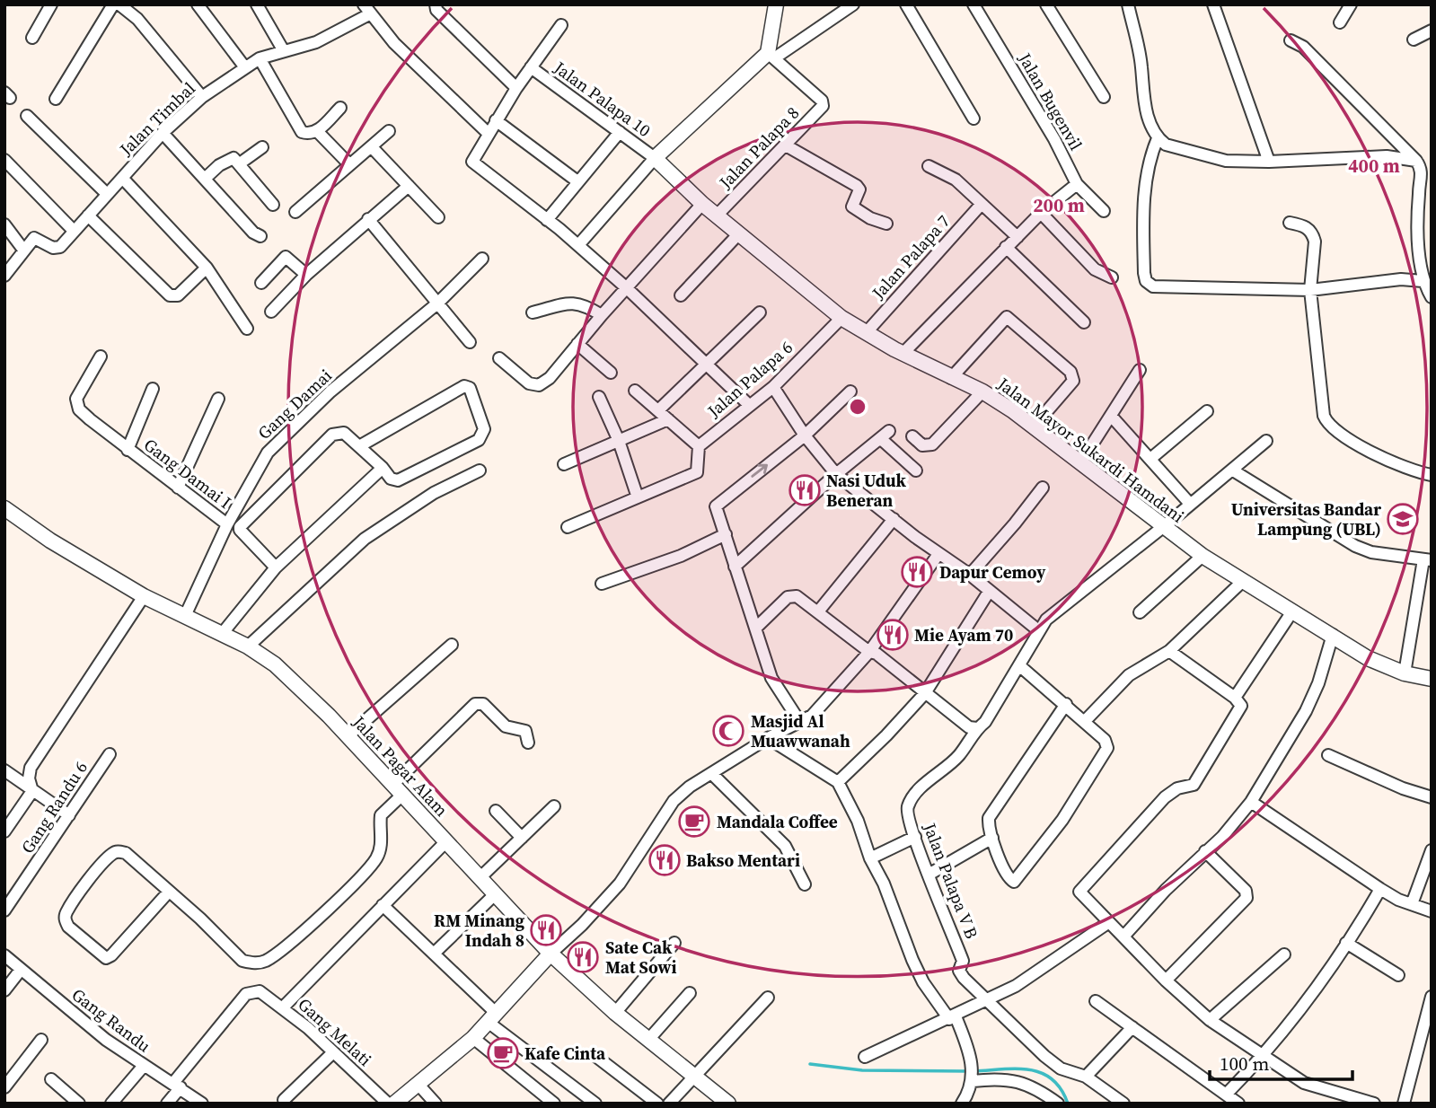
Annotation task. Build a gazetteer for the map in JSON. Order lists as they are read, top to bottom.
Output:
{
  "streets": {
    "street": [
      "Jalan Palapa 10",
      "Jalan Bugenvil",
      "Jalan Timbal",
      "Jalan Palapa 8",
      "Jalan Palapa 7",
      "Jalan Palapa 6",
      "Gang Damai",
      "Jalan Mayor Sukardi Hamdani",
      "Gang Damai I",
      "Jalan Pagar Alam",
      "Gang Randu 6",
      "Jalan Palapa V B",
      "Gang Randu",
      "Gang Melati"
    ]
  },
  "crossings": [
    ["Jalan Palapa 10", "Jalan Mayor Sukardi Hamdani"],
    ["Jalan Palapa 8", "Jalan Mayor Sukardi Hamdani"],
    ["Jalan Palapa 7", "Jalan Mayor Sukardi Hamdani"],
    ["Jalan Palapa 6", "Jalan Mayor Sukardi Hamdani"],
    ["Gang Damai", "Gang Damai I"],
    ["Gang Damai", "Jalan Pagar Alam"],
    ["Gang Randu", "Gang Melati"]
  ],
  "places": {
    "restaurant": [
      "Nasi Uduk Beneran",
      "Dapur Cemoy",
      "Mie Ayam 70",
      "Bakso Mentari",
      "RM Minang Indah 8",
      "Sate Cak Mat Sowi"
    ],
    "school or university": ["Universitas Bandar Lampung (UBL)"],
    "mosque": ["Masjid Al Muawwanah"],
    "cafe": ["Mandala Coffee", "Kafe Cinta"]
  },
  "scale_bar": "100 m",
  "rings": ["400 m", "200 m"]
}
